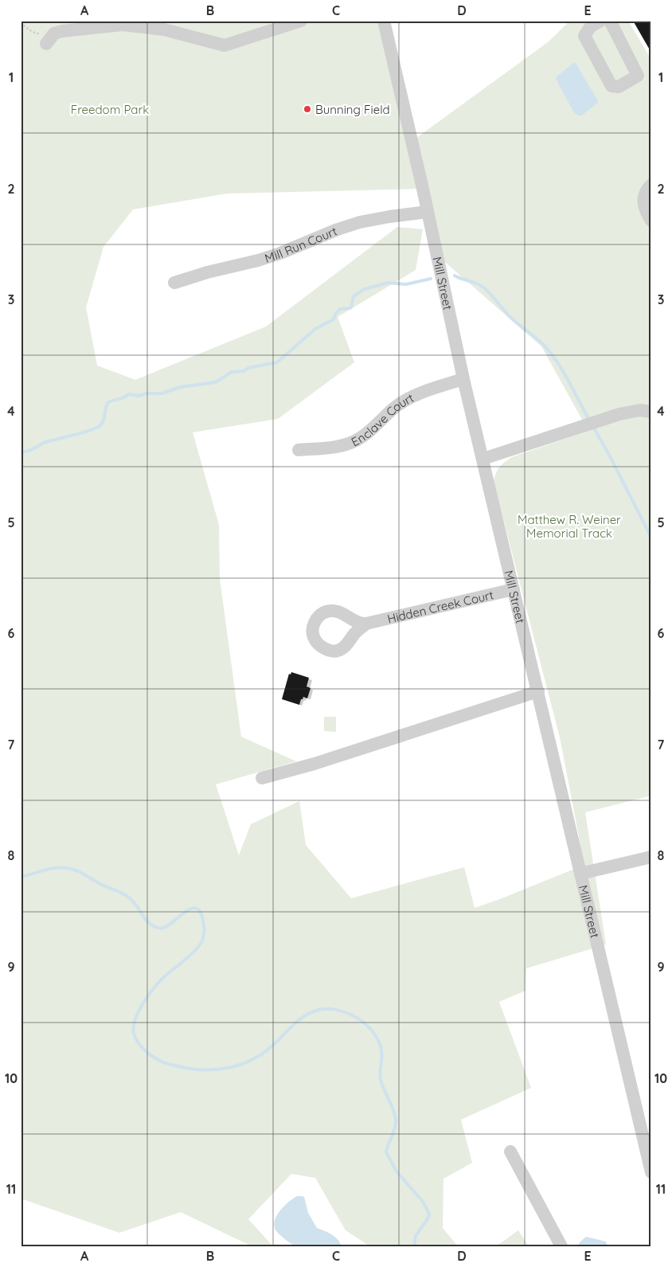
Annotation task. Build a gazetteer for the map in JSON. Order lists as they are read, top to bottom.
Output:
{
  "streets": {
    "street": [
      "Mill Run Court",
      "Mill Street",
      "Enclave Court",
      "Hidden Creek Court"
    ]
  },
  "crossings": [
    ["Mill Run Court", "Mill Street"],
    ["Mill Street", "Enclave Court"],
    ["Mill Street", "Hidden Creek Court"]
  ],
  "parks": ["Freedom Park", "Matthew R. Weiner Memorial Track"],
  "places": ["Bunning Field"],
  "grid": {
    "columns": [
      "A",
      "B",
      "C",
      "D",
      "E"
    ],
    "rows": [
      "1",
      "2",
      "3",
      "4",
      "5",
      "6",
      "7",
      "8",
      "9",
      "10",
      "11"
    ]
  }
}
